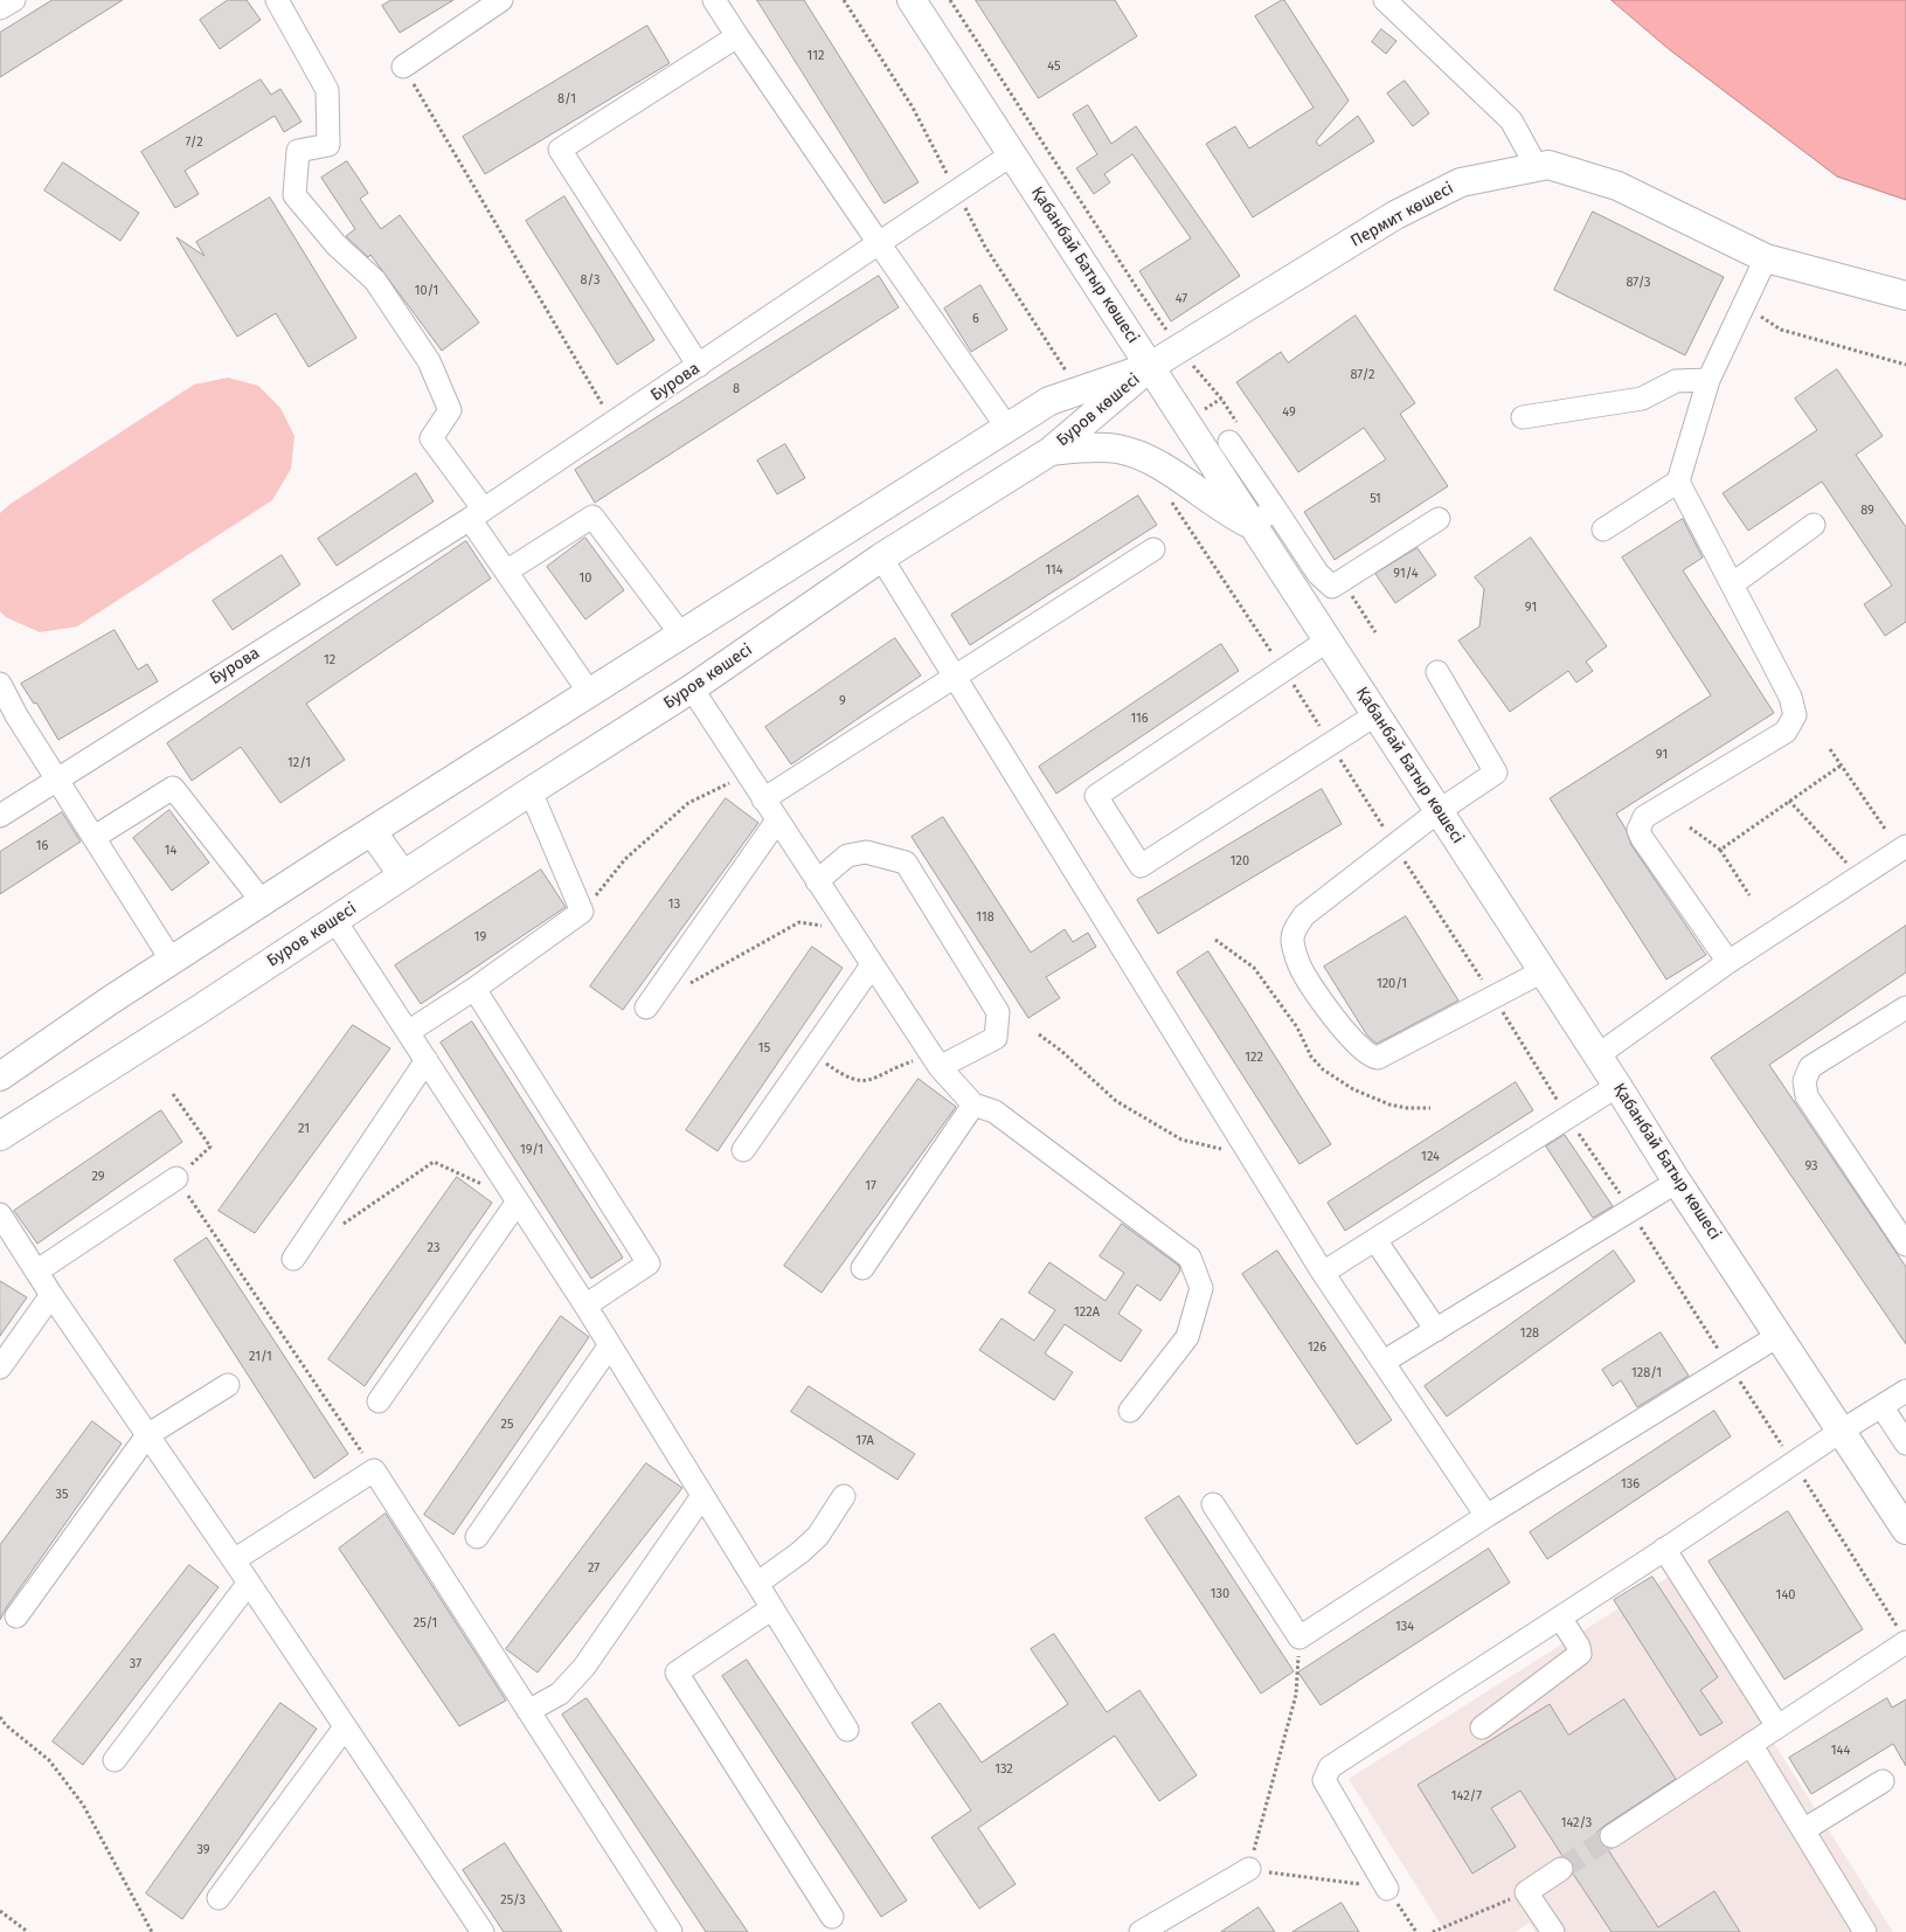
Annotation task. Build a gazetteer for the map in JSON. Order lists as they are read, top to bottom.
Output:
{
  "streets": {
    "main road": ["Пермит көшесі", "Қабанбай Батыр көшесі", "Буров көшесі"],
    "street": ["Бурова"]
  },
  "crossings": [
    ["Пермит көшесі", "Қабанбай Батыр көшесі"],
    ["Пермит көшесі", "Буров көшесі"],
    ["Қабанбай Батыр көшесі", "Бурова"],
    ["Қабанбай Батыр көшесі", "Буров көшесі"]
  ],
  "house_numbers": [
    "112",
    "45",
    "8/1",
    "7/2",
    "8/3",
    "87/3",
    "10/1",
    "47",
    "6",
    "87/2",
    "8",
    "49",
    "51",
    "89",
    "114",
    "91/4",
    "10",
    "91",
    "12",
    "9",
    "116",
    "91",
    "12/1",
    "16",
    "14",
    "120",
    "13",
    "118",
    "19",
    "120/1",
    "15",
    "122",
    "21",
    "19/1",
    "124",
    "93",
    "29",
    "17",
    "23",
    "122А",
    "128",
    "126",
    "21/1",
    "128/1",
    "25",
    "17А",
    "136",
    "35",
    "27",
    "130",
    "140",
    "25/1",
    "134",
    "37",
    "144",
    "132",
    "142/7",
    "142/3",
    "39",
    "25/3"
  ]
}
